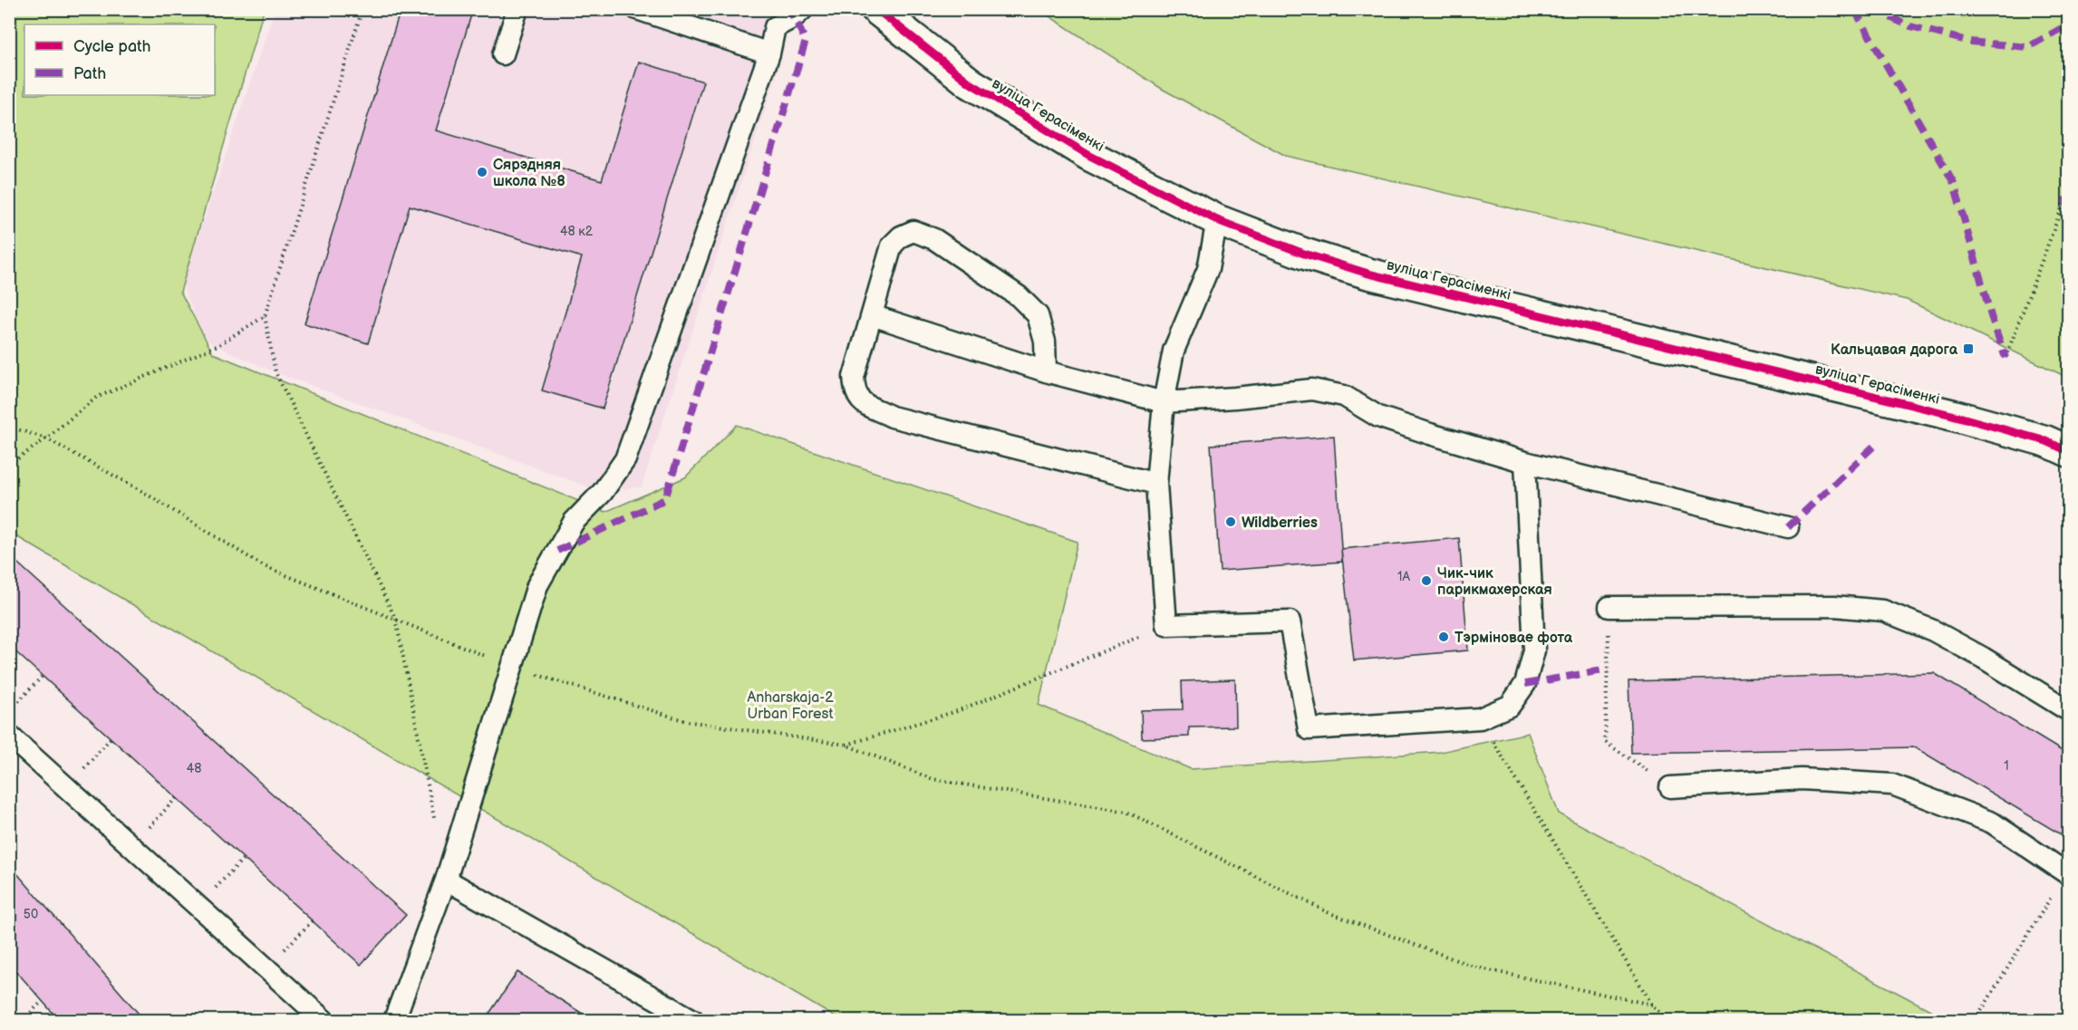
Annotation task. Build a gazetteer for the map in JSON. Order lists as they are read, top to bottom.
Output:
{
  "streets": {
    "street": ["вуліца Герасіменкі"]
  },
  "parks": ["Anharskaja-2 Urban Forest"],
  "places": {
    "other": [
      "Сярэдняя школа №8",
      "Wildberries",
      "Чик-чик парикмахерская",
      "Тэрміновае фота"
    ],
    "transit": ["Кальцавая дарога"]
  },
  "house_numbers": [
    "48 к2",
    "1А",
    "1",
    "48",
    "50"
  ],
  "legend": ["Cycle path", "Path"]
}
